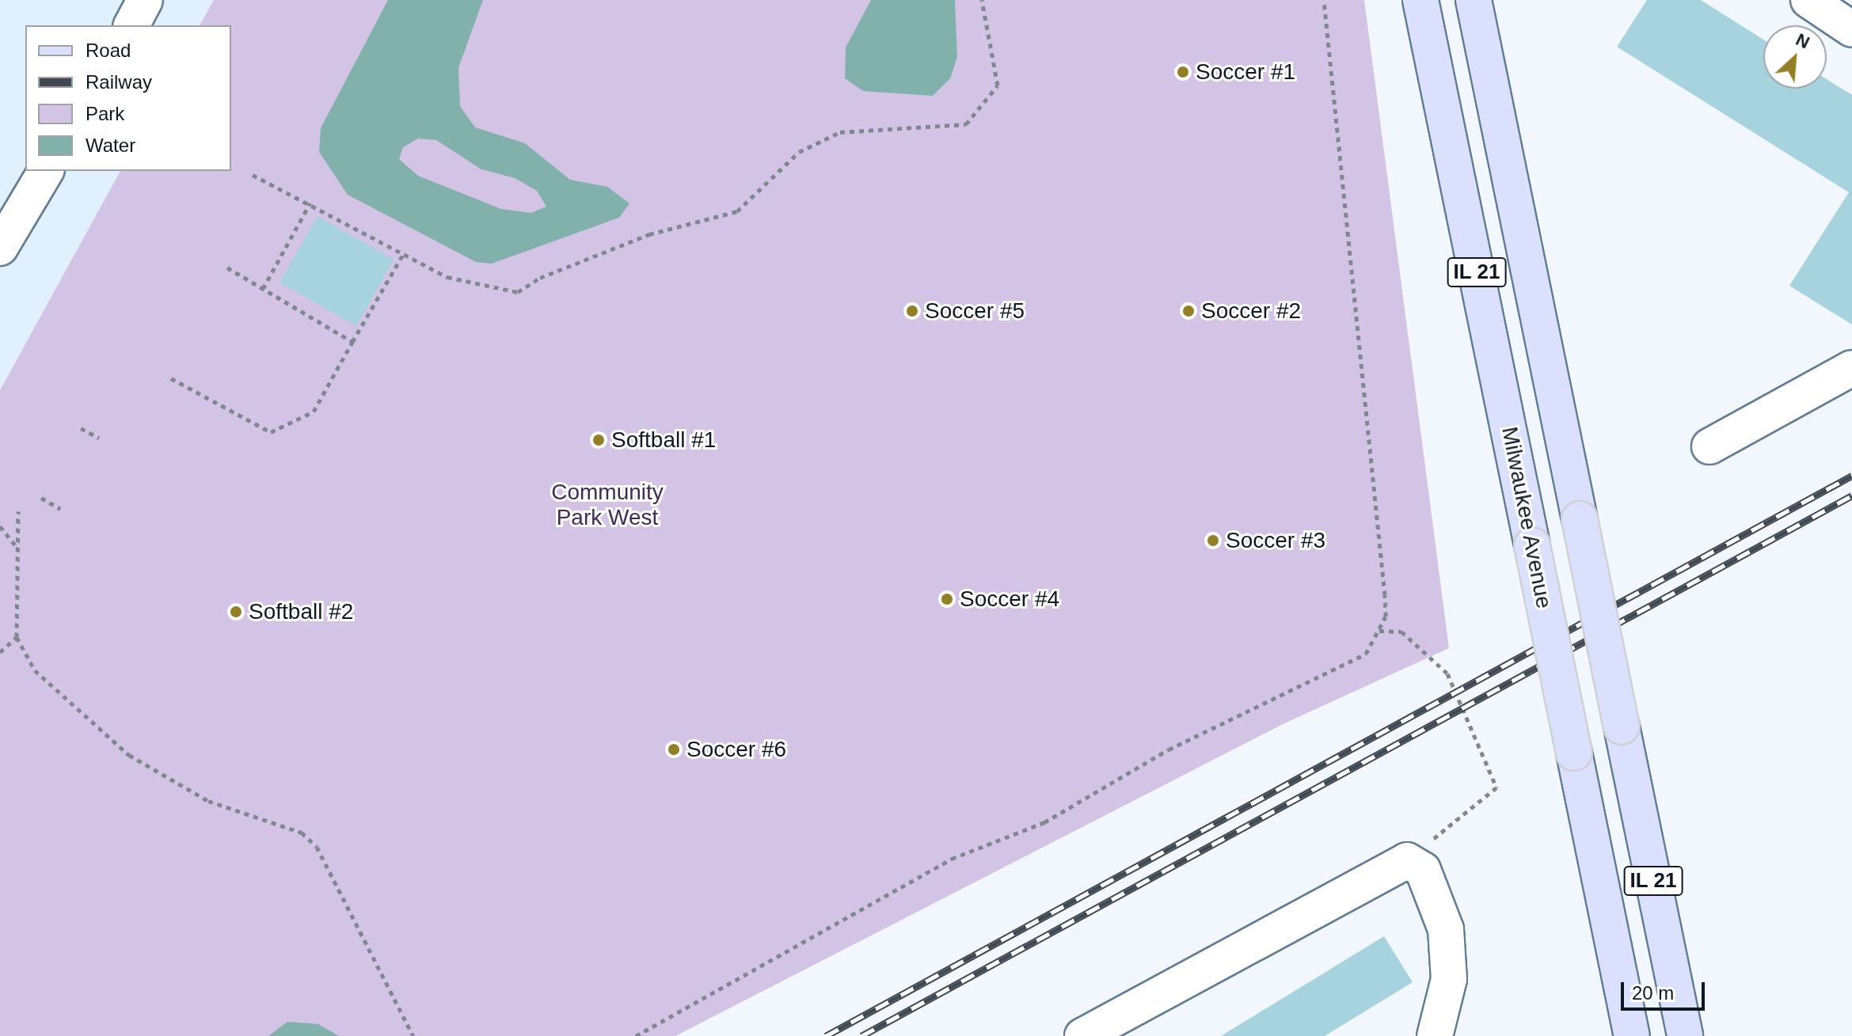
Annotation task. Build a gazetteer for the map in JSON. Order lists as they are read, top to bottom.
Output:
{
  "streets": {
    "main road": ["IL 21", "Milwaukee Avenue"]
  },
  "parks": ["Community Park West"],
  "places": [
    "Soccer #1",
    "Soccer #5",
    "Soccer #2",
    "Softball #1",
    "Soccer #3",
    "Soccer #4",
    "Softball #2",
    "Soccer #6"
  ],
  "legend": [
    "Road",
    "Railway",
    "Park",
    "Water"
  ],
  "scale_bar": "20 m",
  "north": "top right"
}
